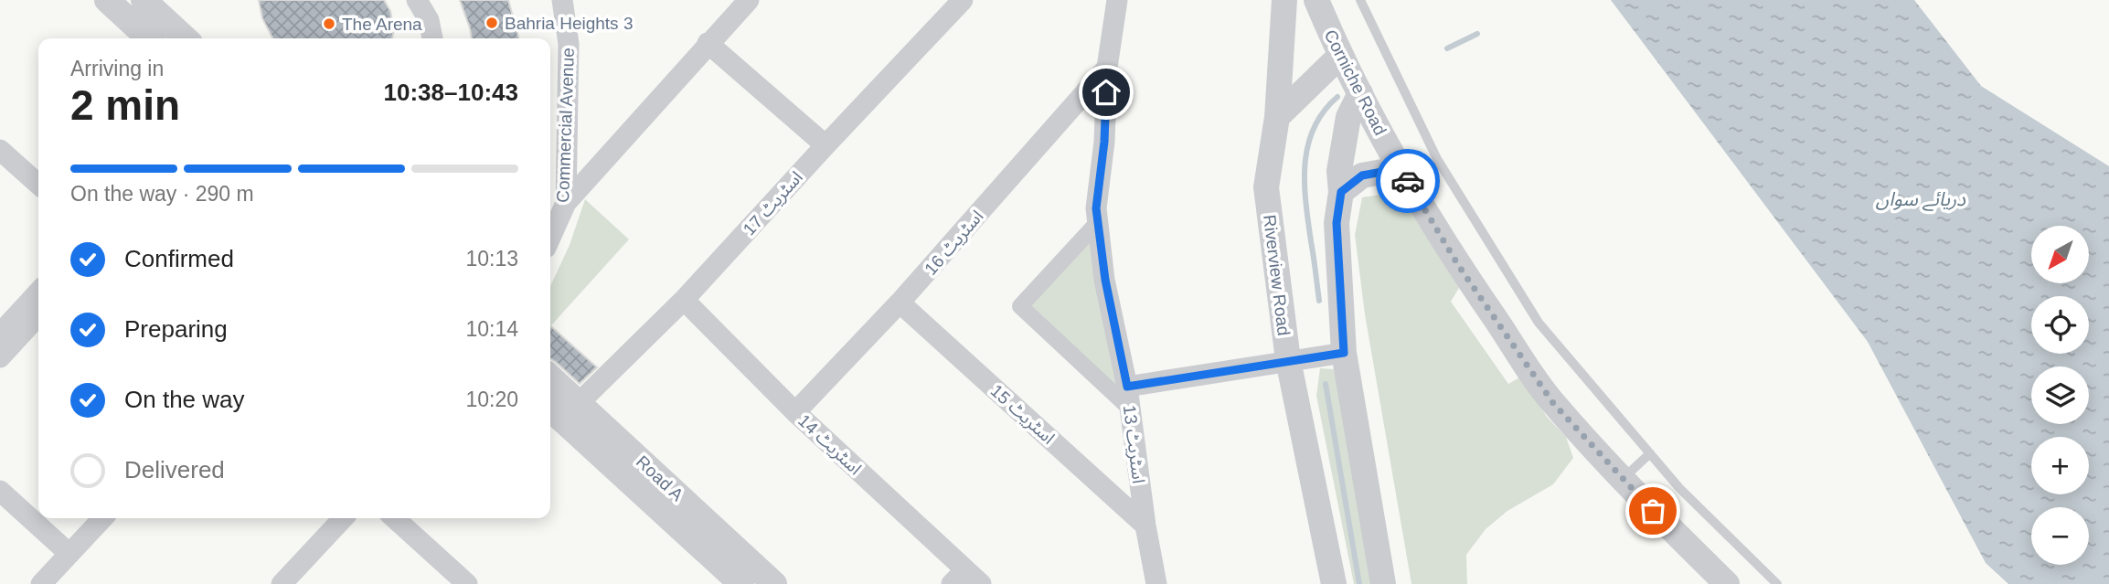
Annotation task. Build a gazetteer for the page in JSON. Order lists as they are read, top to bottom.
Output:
{
  "streets": {
    "street": [
      "Corniche Road",
      "Commercial Avenue",
      "اسٹریٹ 17",
      "اسٹریٹ 16",
      "Riverview Road",
      "اسٹریٹ 15",
      "اسٹریٹ 14",
      "اسٹریٹ 13",
      "Road A"
    ]
  },
  "crossings": [
    ["اسٹریٹ 17", "اسٹریٹ 14"],
    ["اسٹریٹ 17", "Road A"],
    ["اسٹریٹ 16", "اسٹریٹ 15"],
    ["اسٹریٹ 16", "اسٹریٹ 14"],
    ["اسٹریٹ 16", "اسٹریٹ 13"],
    ["اسٹریٹ 15", "اسٹریٹ 13"]
  ],
  "water": ["دریائے سواں"],
  "places": ["Bahria Heights 3", "The Arena"],
  "north": "bottom left",
  "page": {
    "heading": ["2 min", "Arriving in", "10:38–10:43"],
    "bar": "On the way · 290 m",
    "list": [
      ["Confirmed", "10:13"],
      ["Preparing", "10:14"],
      ["On the way", "10:20"],
      "Delivered"
    ],
    "map_buttons": ["+", "−"]
  }
}
